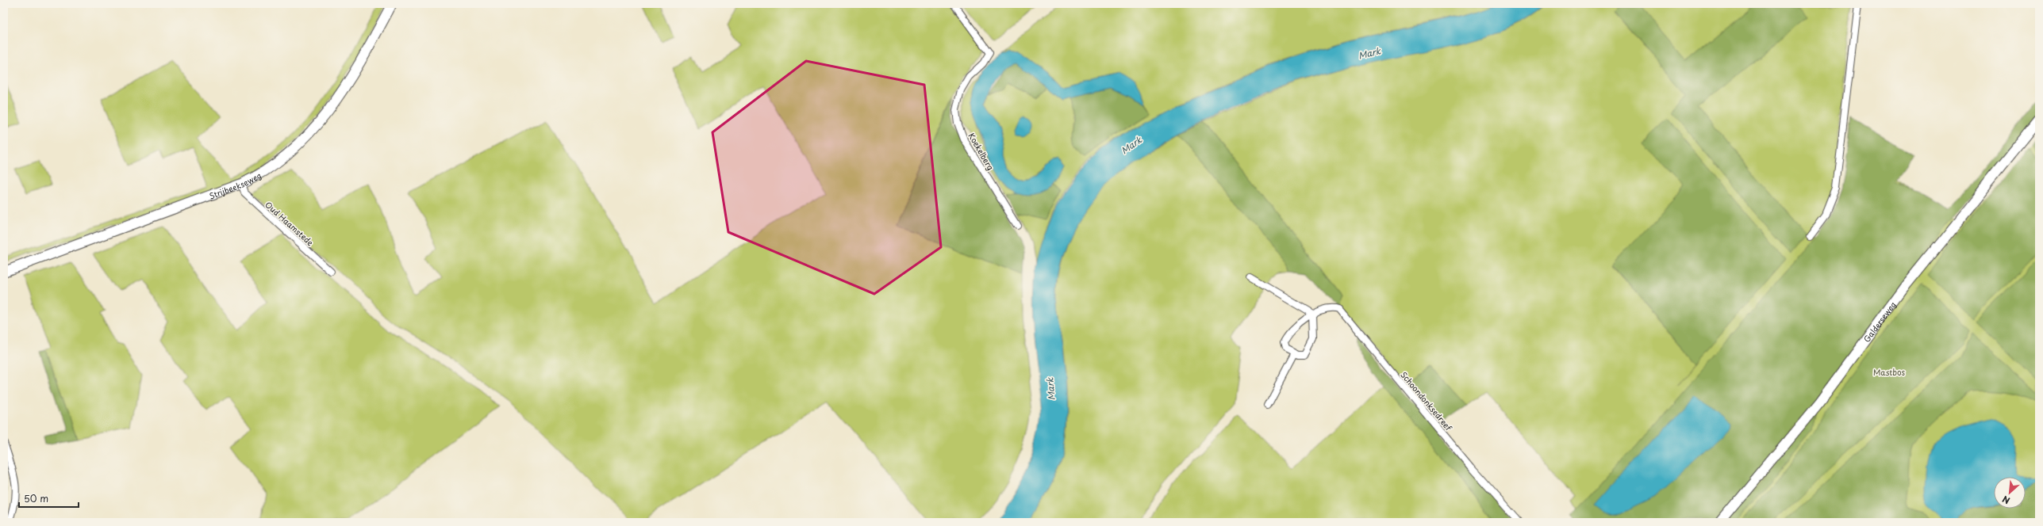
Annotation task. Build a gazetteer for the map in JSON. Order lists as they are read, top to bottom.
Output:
{
  "streets": {
    "street": [
      "Koekelberg",
      "Strijbeekseweg",
      "Oud Haamstede",
      "Galderseweg",
      "Schoondonksedreef"
    ]
  },
  "crossings": [
    ["Strijbeekseweg", "Oud Haamstede"]
  ],
  "water": ["Mark"],
  "parks": ["Mastbos"],
  "scale_bar": "50 m",
  "north": "bottom left"
}
